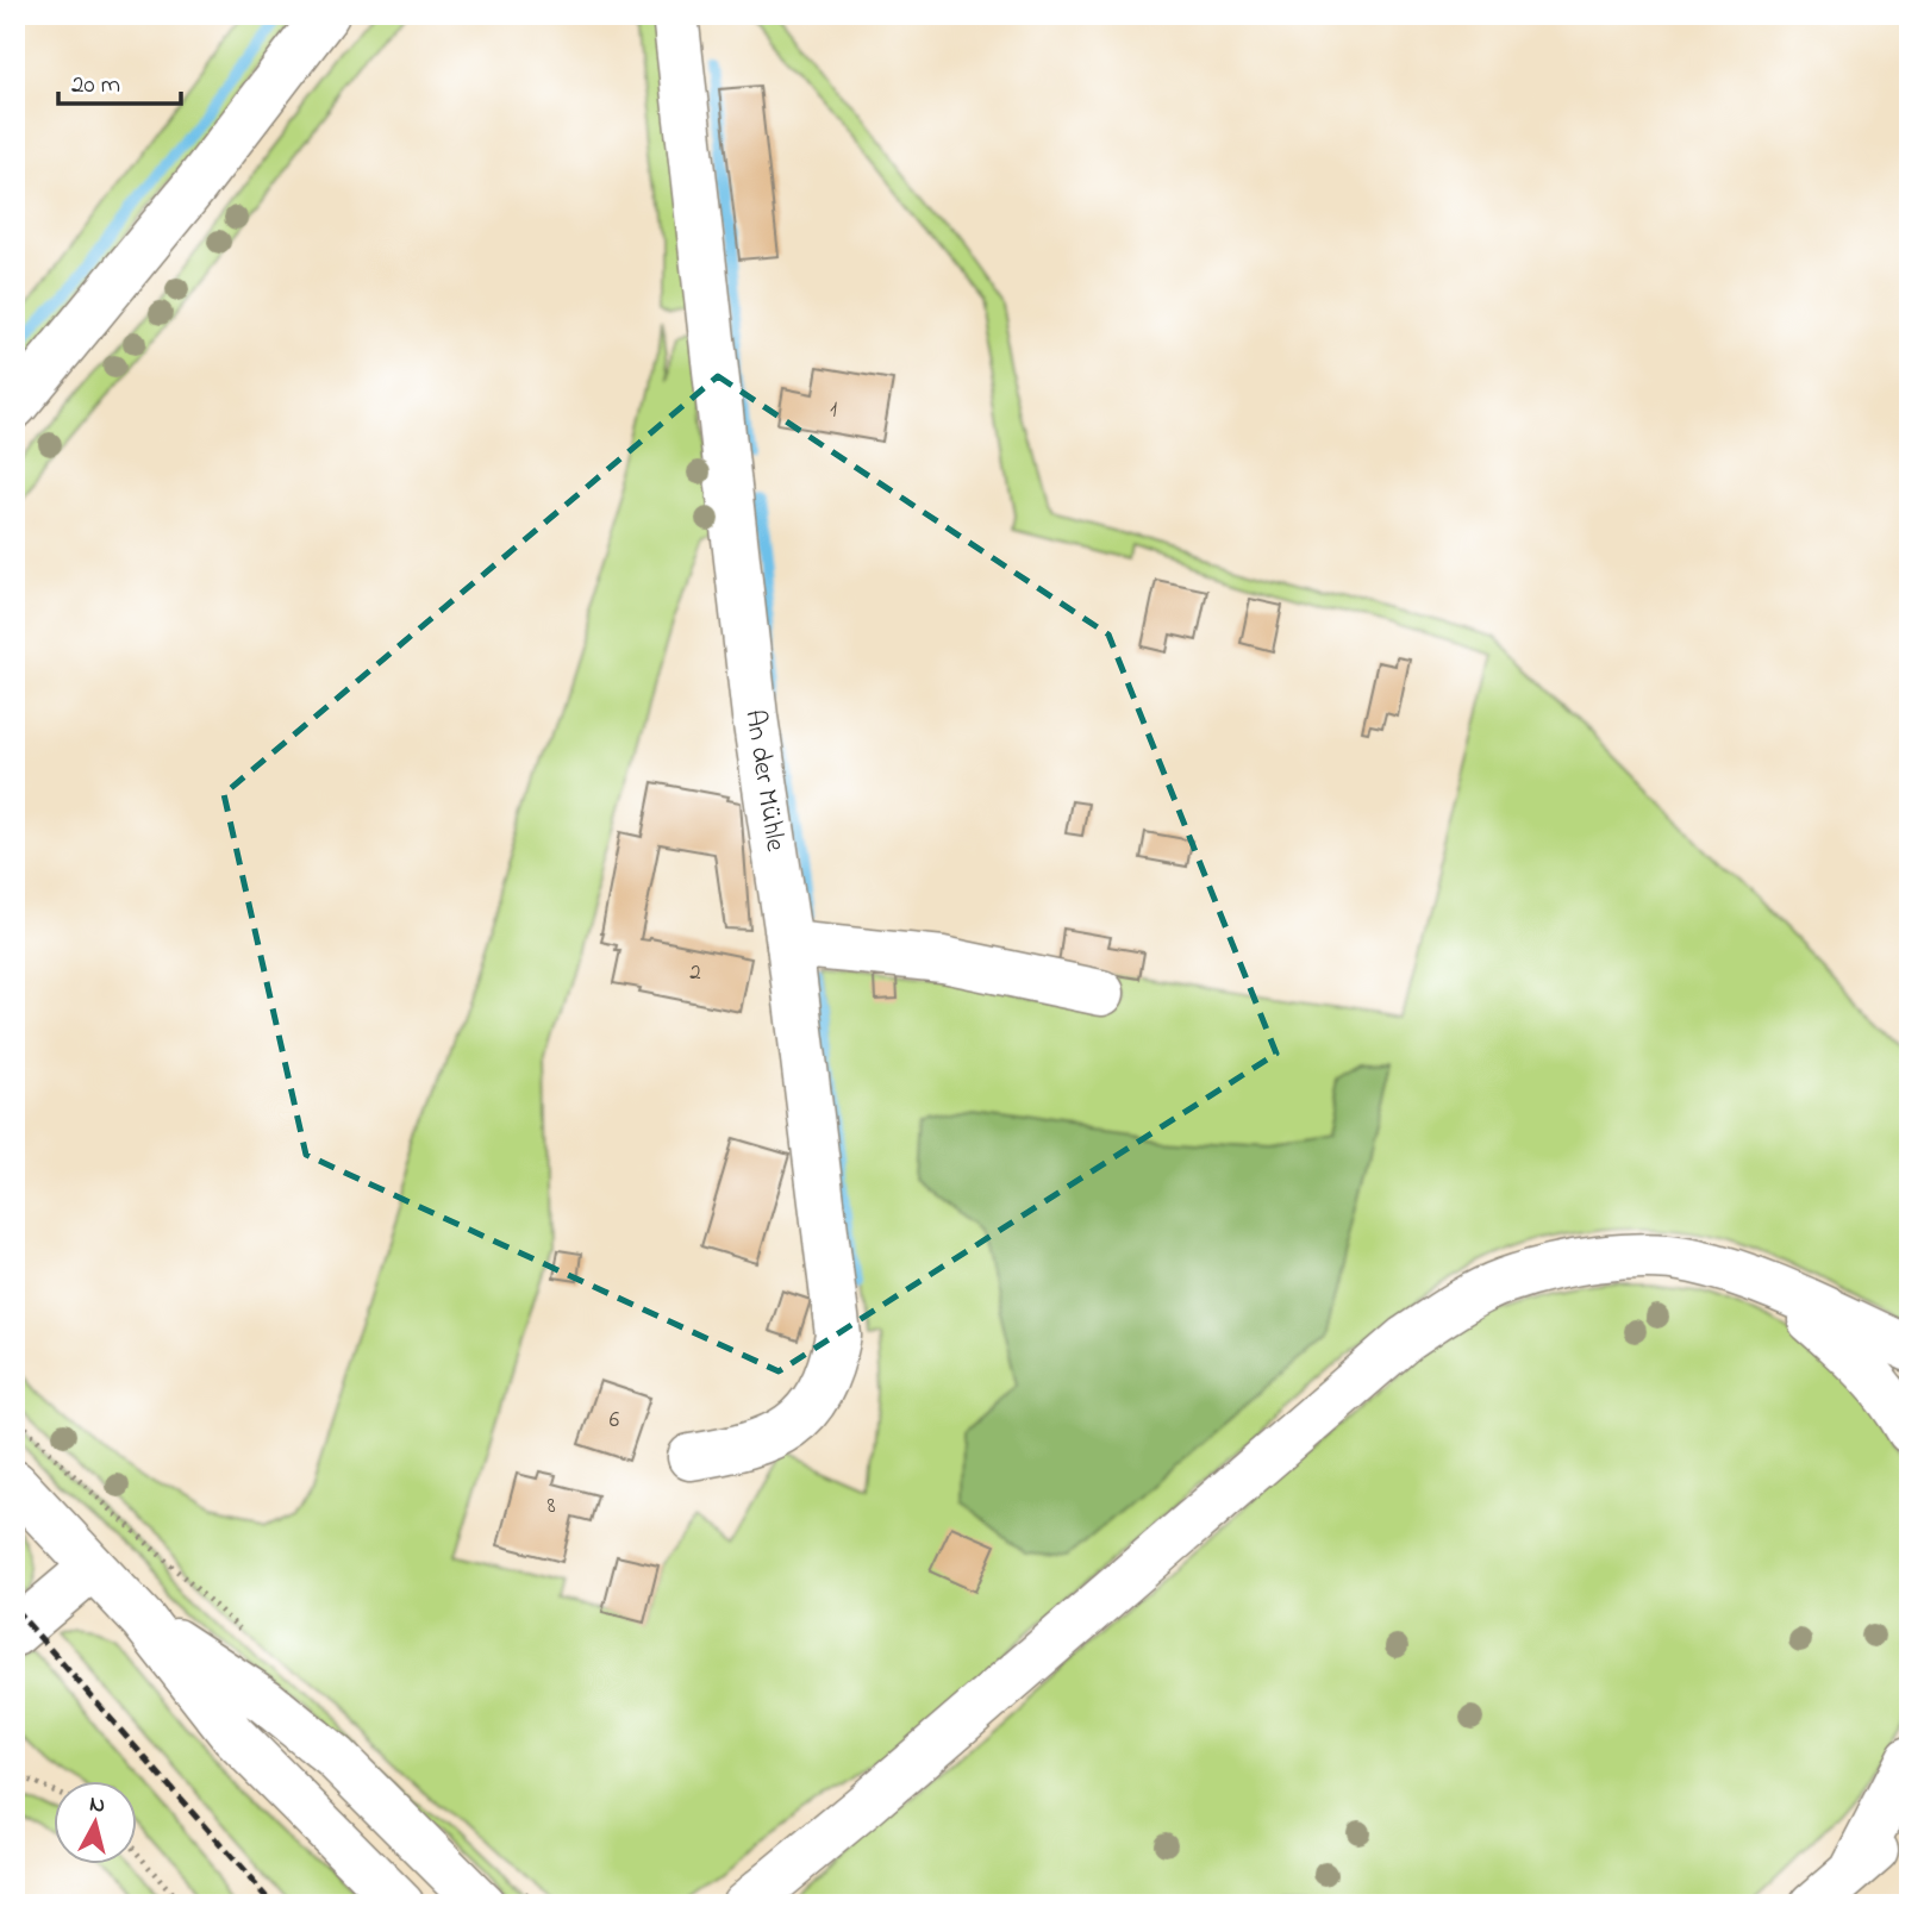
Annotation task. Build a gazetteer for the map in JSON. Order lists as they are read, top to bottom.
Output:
{
  "streets": {
    "main road": ["An der Mühle"]
  },
  "house_numbers": [
    "1",
    "2",
    "6",
    "8"
  ],
  "scale_bar": "20 m",
  "north": "top"
}
